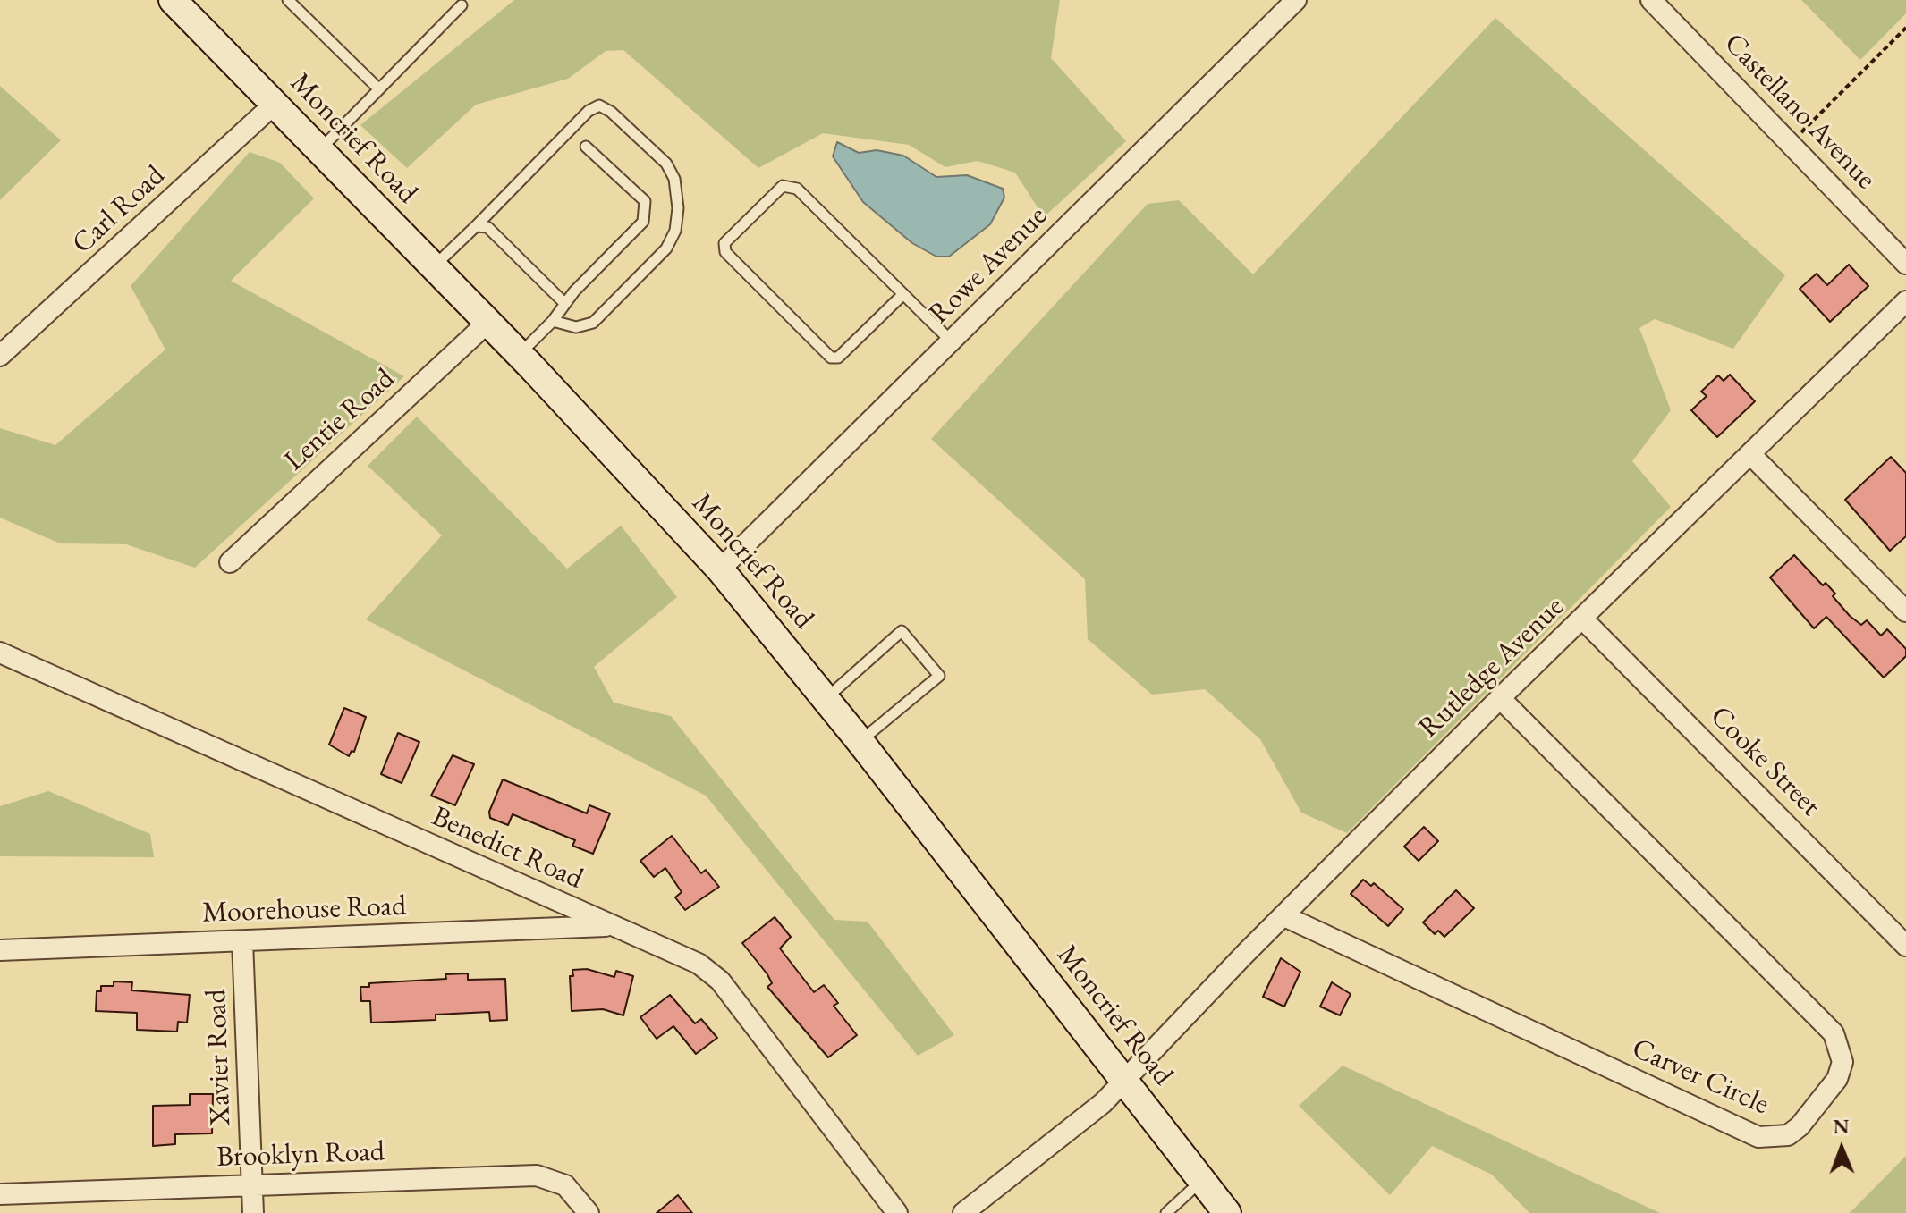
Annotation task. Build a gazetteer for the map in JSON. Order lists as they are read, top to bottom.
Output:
{
  "streets": {
    "main road": ["Moncrief Road"],
    "street": [
      "Castellano Avenue",
      "Carl Road",
      "Rowe Avenue",
      "Lentie Road",
      "Rutledge Avenue",
      "Cooke Street",
      "Benedict Road",
      "Moorehouse Road",
      "Xavier Road",
      "Carver Circle",
      "Brooklyn Road"
    ]
  },
  "crossings": [
    ["Moncrief Road", "Carl Road"],
    ["Moncrief Road", "Rowe Avenue"],
    ["Moncrief Road", "Lentie Road"],
    ["Moncrief Road", "Rutledge Avenue"],
    ["Rutledge Avenue", "Cooke Street"],
    ["Rutledge Avenue", "Carver Circle"],
    ["Benedict Road", "Moorehouse Road"],
    ["Moorehouse Road", "Xavier Road"],
    ["Xavier Road", "Brooklyn Road"]
  ],
  "north": "top"
}
